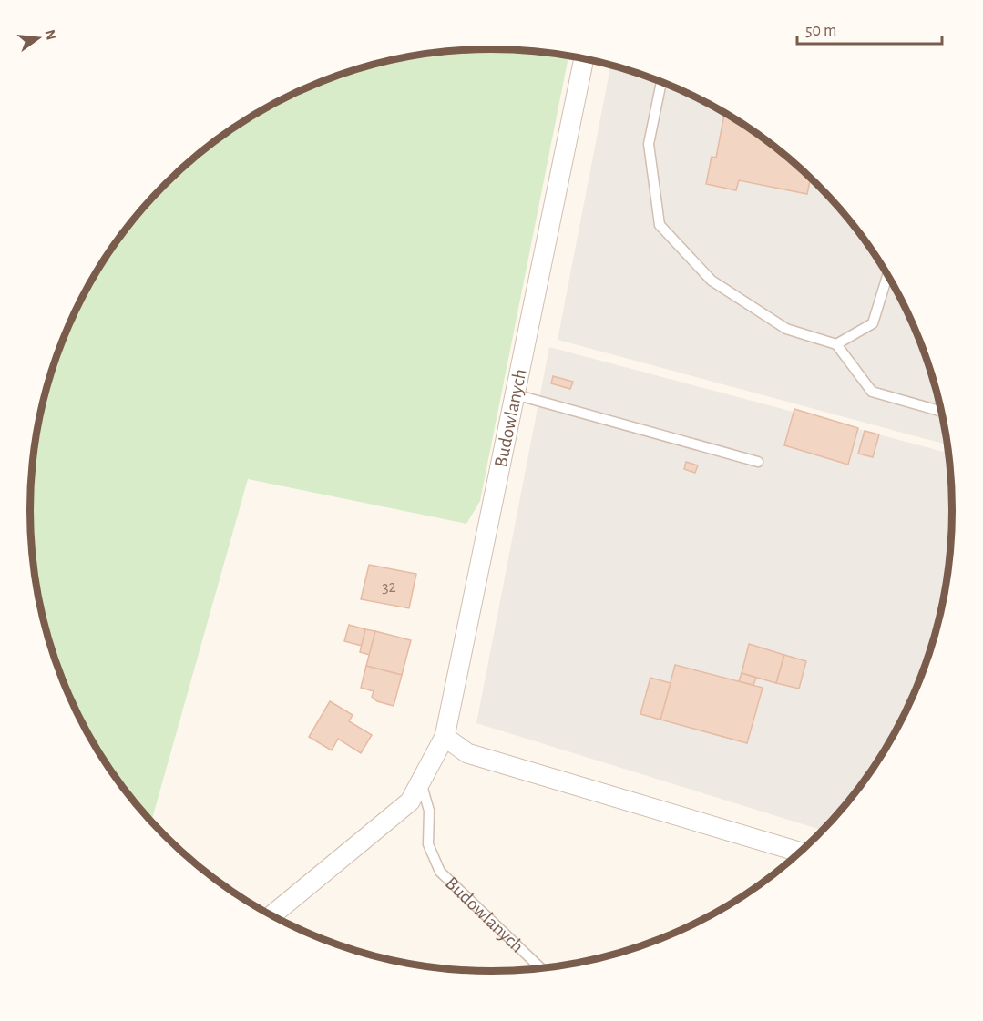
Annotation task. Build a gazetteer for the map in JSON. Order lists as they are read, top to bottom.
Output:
{
  "streets": {
    "street": ["Budowlanych"]
  },
  "house_numbers": ["32"],
  "scale_bar": "50 m",
  "north": "right"
}
